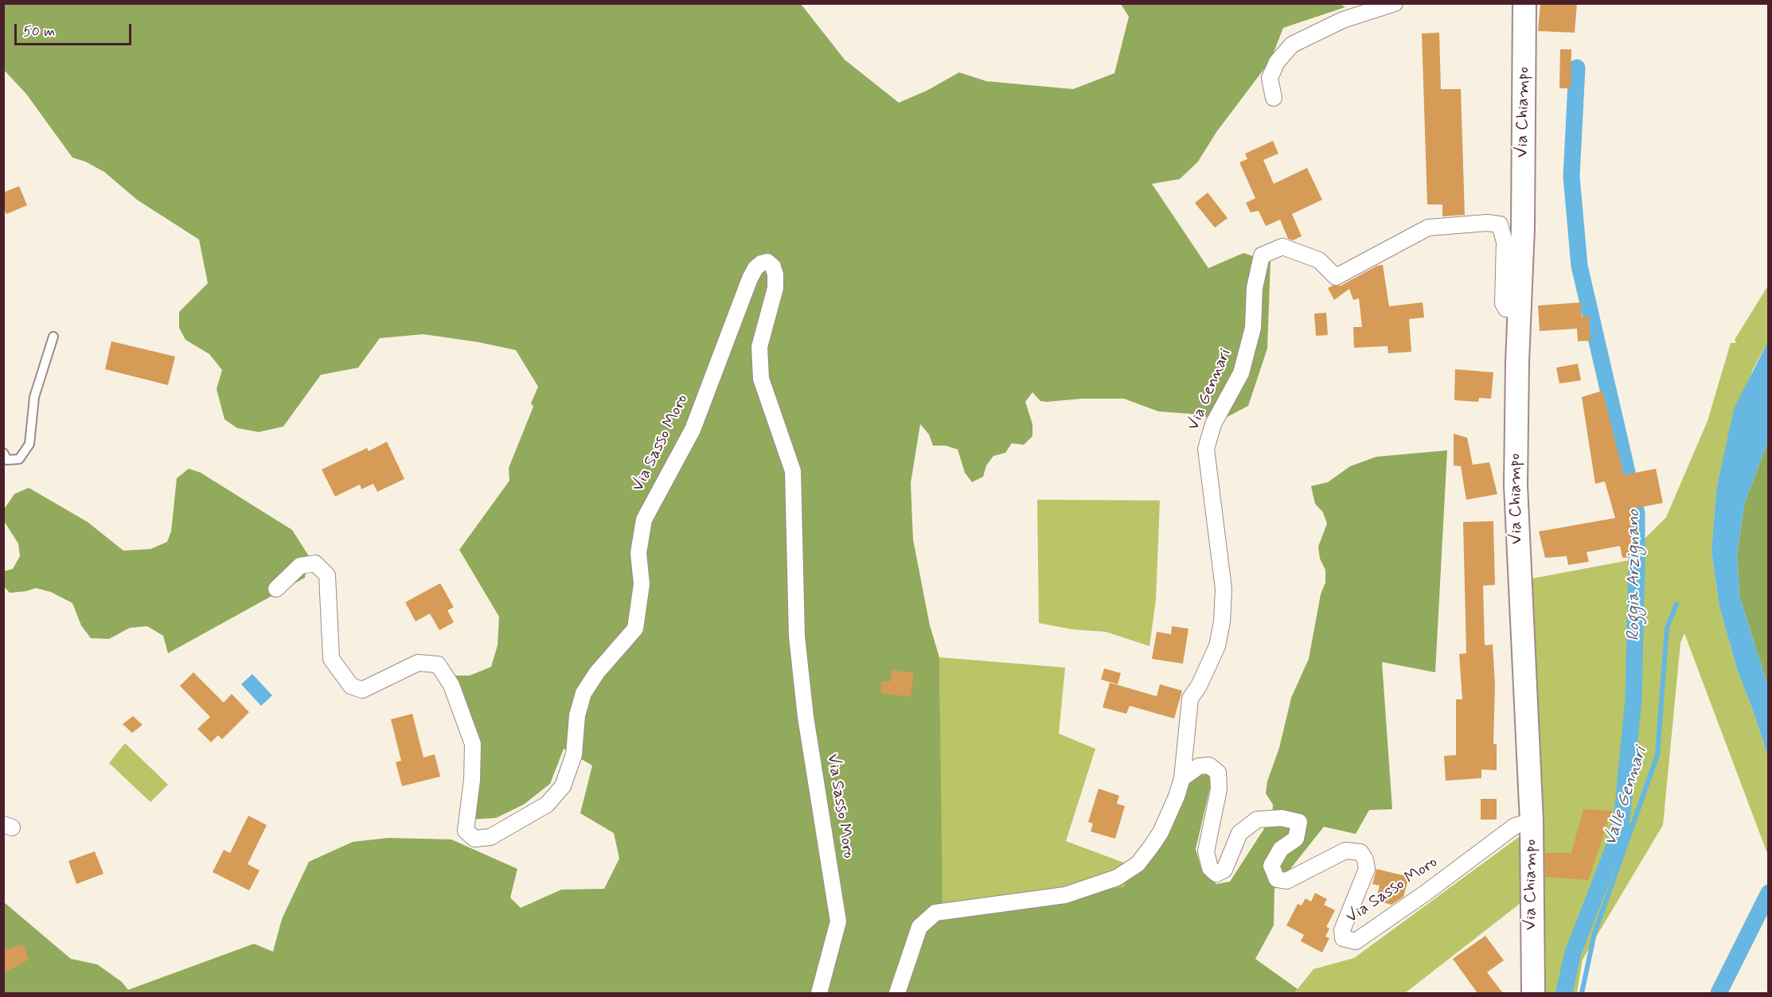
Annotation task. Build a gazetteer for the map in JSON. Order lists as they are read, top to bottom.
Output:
{
  "streets": {
    "main road": ["Via Chiampo"],
    "street": ["Via Gennari", "Via Sasso Moro"]
  },
  "crossings": [
    ["Via Chiampo", "Via Gennari"],
    ["Via Chiampo", "Via Sasso Moro"],
    ["Via Gennari", "Via Sasso Moro"]
  ],
  "water": ["Roggia Arzignano", "Valle Gennari"],
  "scale_bar": "50 m"
}
